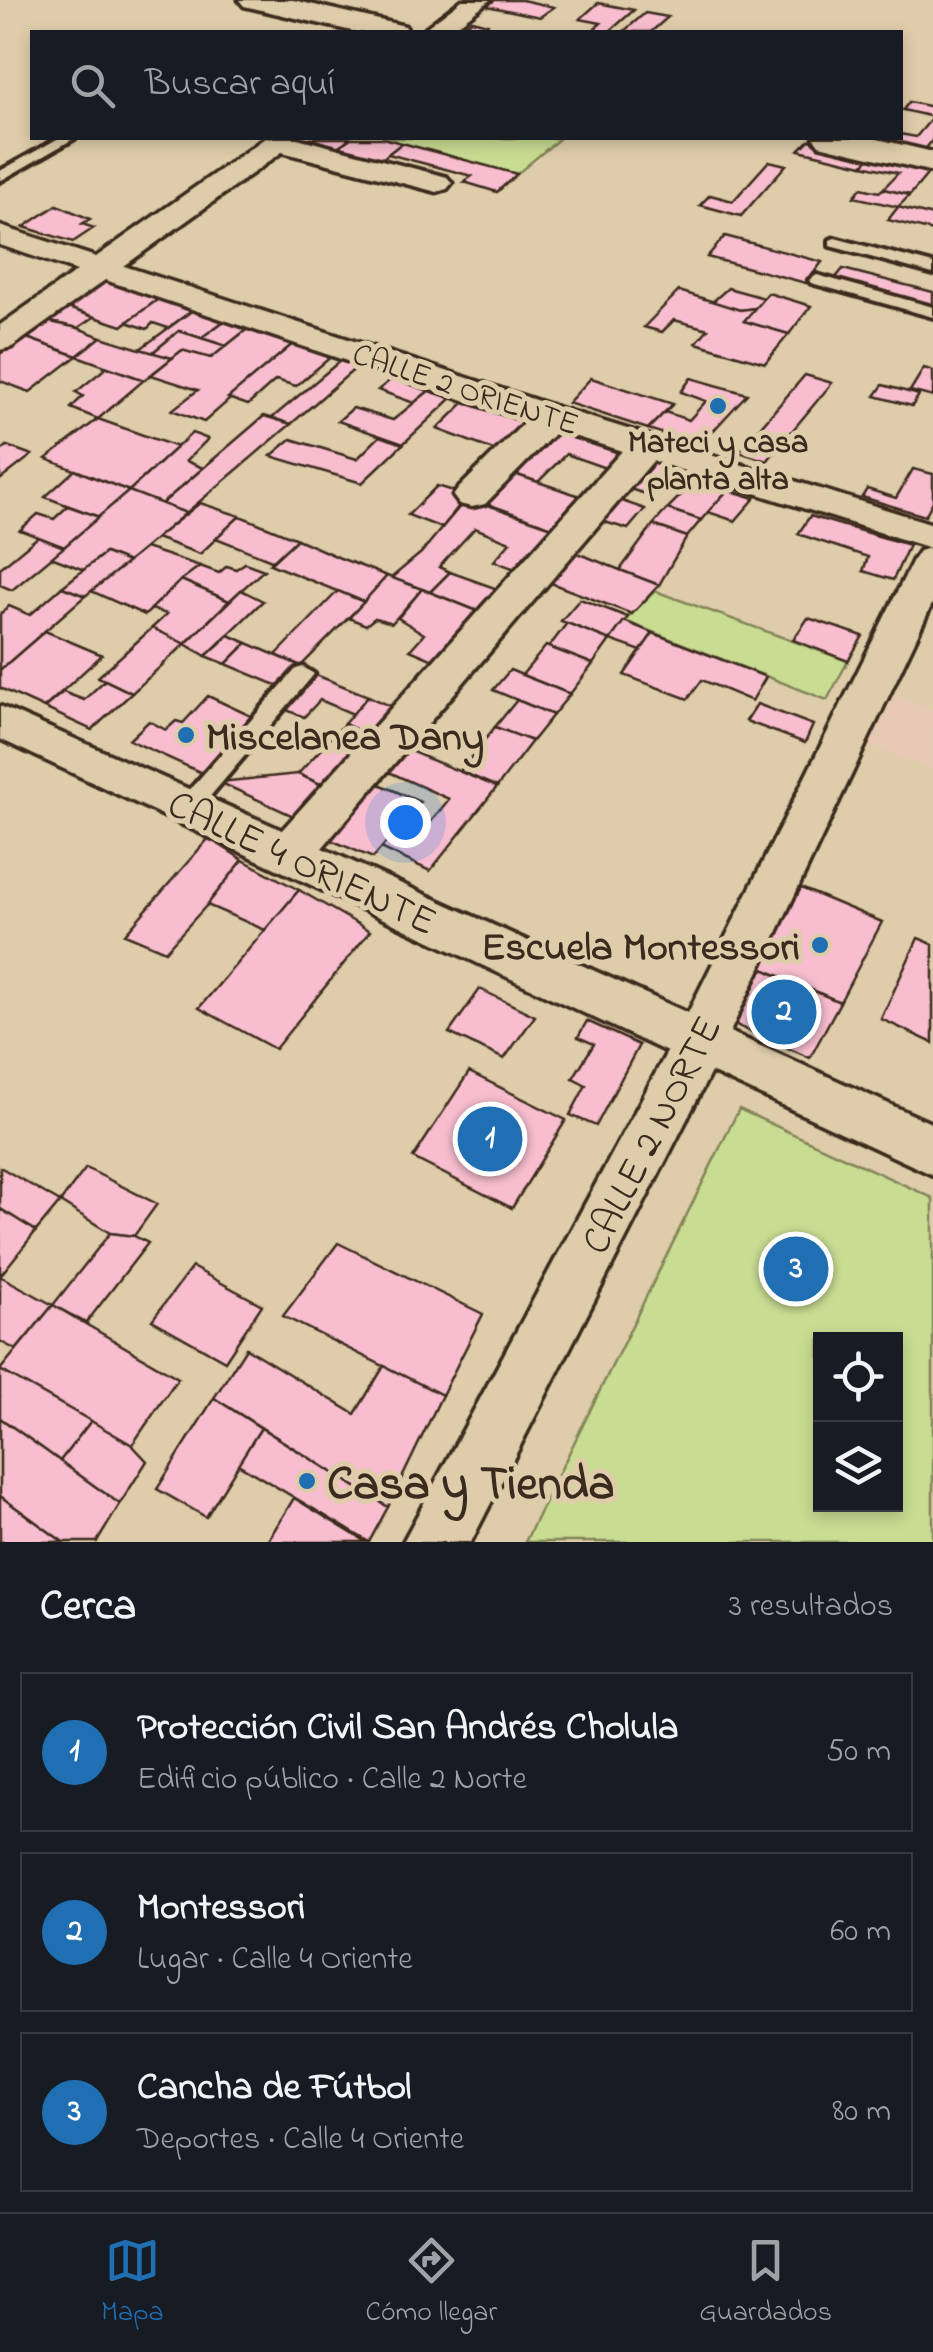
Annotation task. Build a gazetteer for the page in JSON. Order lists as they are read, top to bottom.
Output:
{
  "streets": {
    "street": ["CALLE 2 ORIENTE", "CALLE 4 ORIENTE", "CALLE 2 NORTE"]
  },
  "crossings": [
    ["CALLE 4 ORIENTE", "CALLE 2 NORTE"]
  ],
  "places": [
    "Mateci y casa planta alta",
    "Miscelanea Dany",
    "Escuela Montessori",
    "Casa y Tienda"
  ],
  "page": {
    "search": "Buscar aquí",
    "pins": ["2", "1", "3"],
    "heading": ["Cerca", "3 resultados"],
    "list": [
      {
        "mark": "1",
        "name": "Protección Civil San Andrés Cholula",
        "note": "Edificio público · Calle 2 Norte",
        "value": "50 m"
      },
      {
        "mark": "2",
        "name": "Montessori",
        "note": "Lugar · Calle 4 Oriente",
        "value": "60 m"
      },
      {
        "mark": "3",
        "name": "Cancha de Fútbol",
        "note": "Deportes · Calle 4 Oriente",
        "value": "80 m"
      }
    ],
    "nav": ["Mapa", "Cómo llegar", "Guardados"]
  }
}
